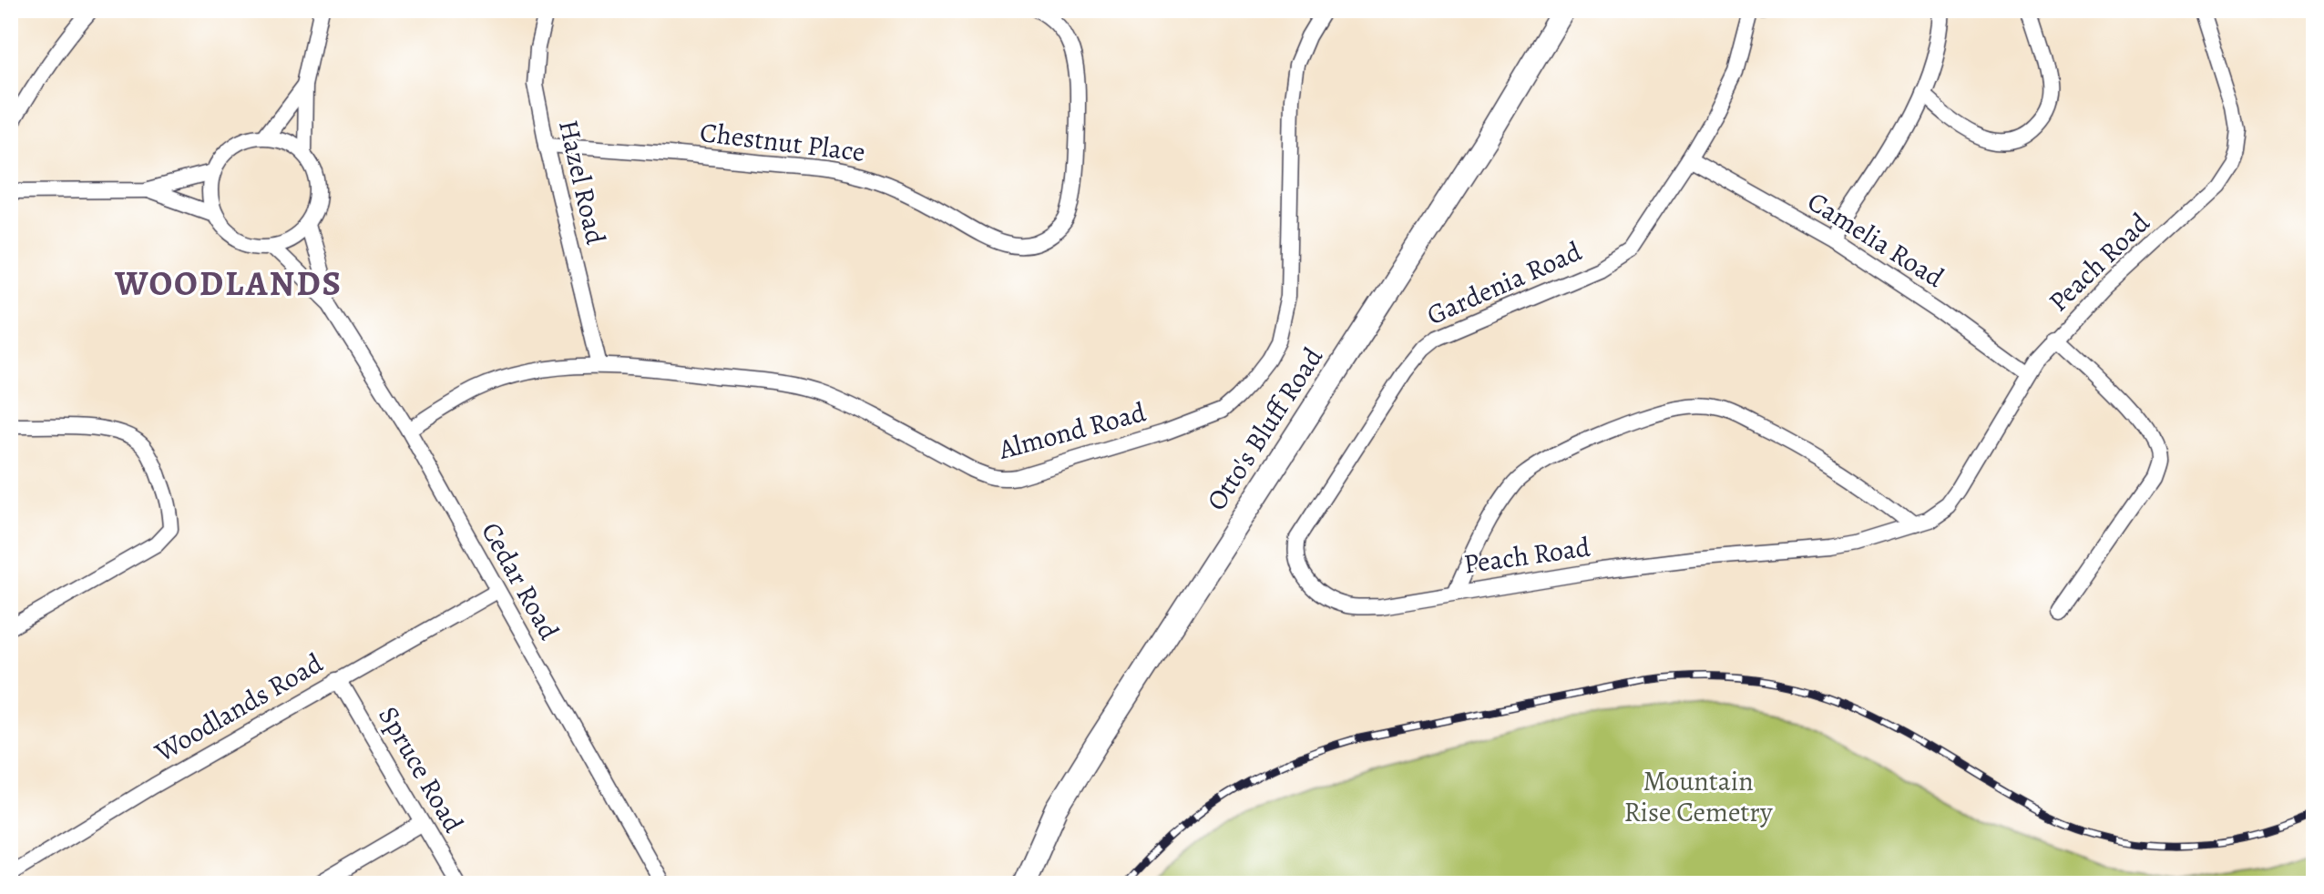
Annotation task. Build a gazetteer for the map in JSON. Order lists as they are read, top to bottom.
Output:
{
  "streets": {
    "main road": ["Otto's Bluff Road"],
    "street": [
      "Chestnut Place",
      "Hazel Road",
      "Camelia Road",
      "Peach Road",
      "Gardenia Road",
      "Almond Road",
      "Cedar Road",
      "Woodlands Road",
      "Spruce Road"
    ]
  },
  "crossings": [
    ["Chestnut Place", "Hazel Road"],
    ["Hazel Road", "Almond Road"],
    ["Camelia Road", "Peach Road"],
    ["Camelia Road", "Gardenia Road"],
    ["Peach Road", "Gardenia Road"],
    ["Almond Road", "Cedar Road"],
    ["Cedar Road", "Woodlands Road"],
    ["Woodlands Road", "Spruce Road"]
  ],
  "districts": ["WOODLANDS"],
  "parks": ["Mountain Rise Cemetry"]
}
